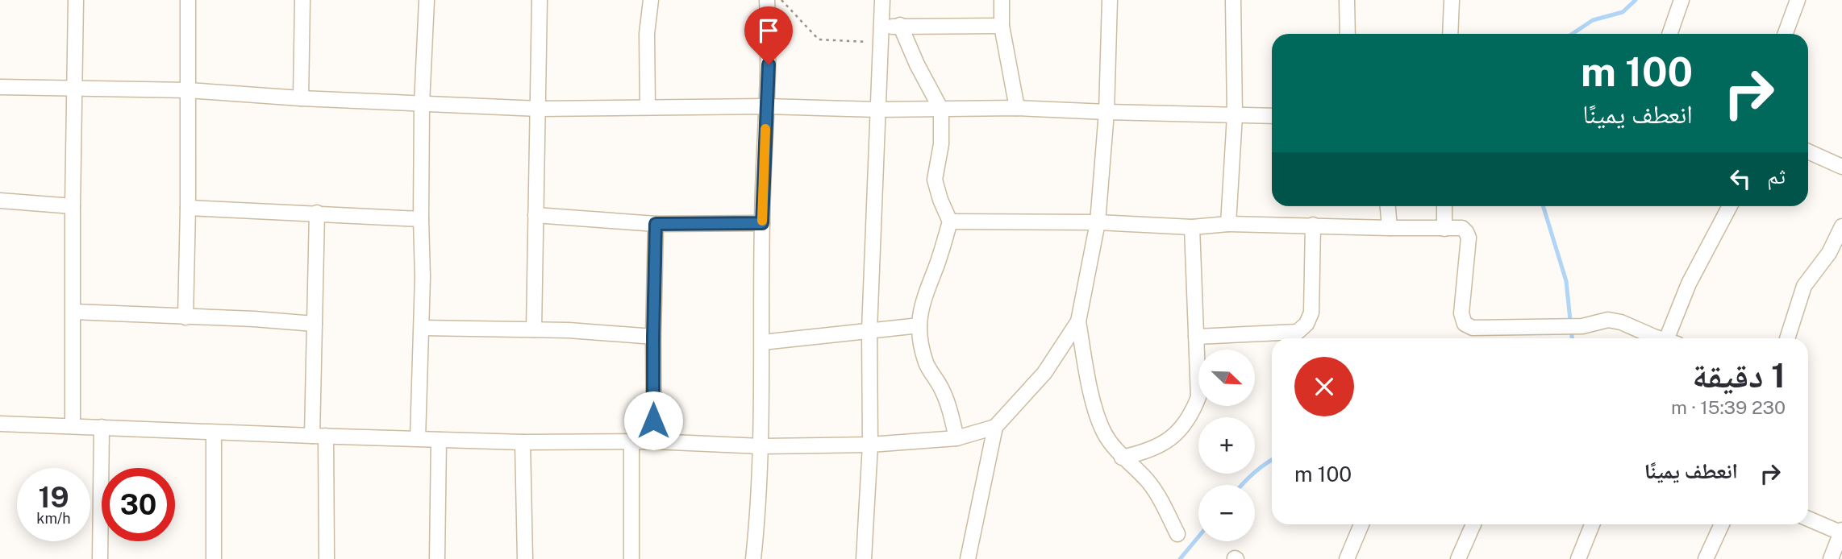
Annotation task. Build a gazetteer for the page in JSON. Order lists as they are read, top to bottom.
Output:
{
  "north": "bottom right",
  "page": {
    "turn": ["100 m", "انعطف يمينًا"],
    "then": "ثم",
    "heading": ["1 دقيقة", "230 m · 15:39"],
    "map_buttons": ["+", "−"],
    "list": [
      {
        "name": "انعطف يمينًا",
        "value": "100 m"
      }
    ],
    "speed": "19 km/h",
    "limit": "30"
  }
}
